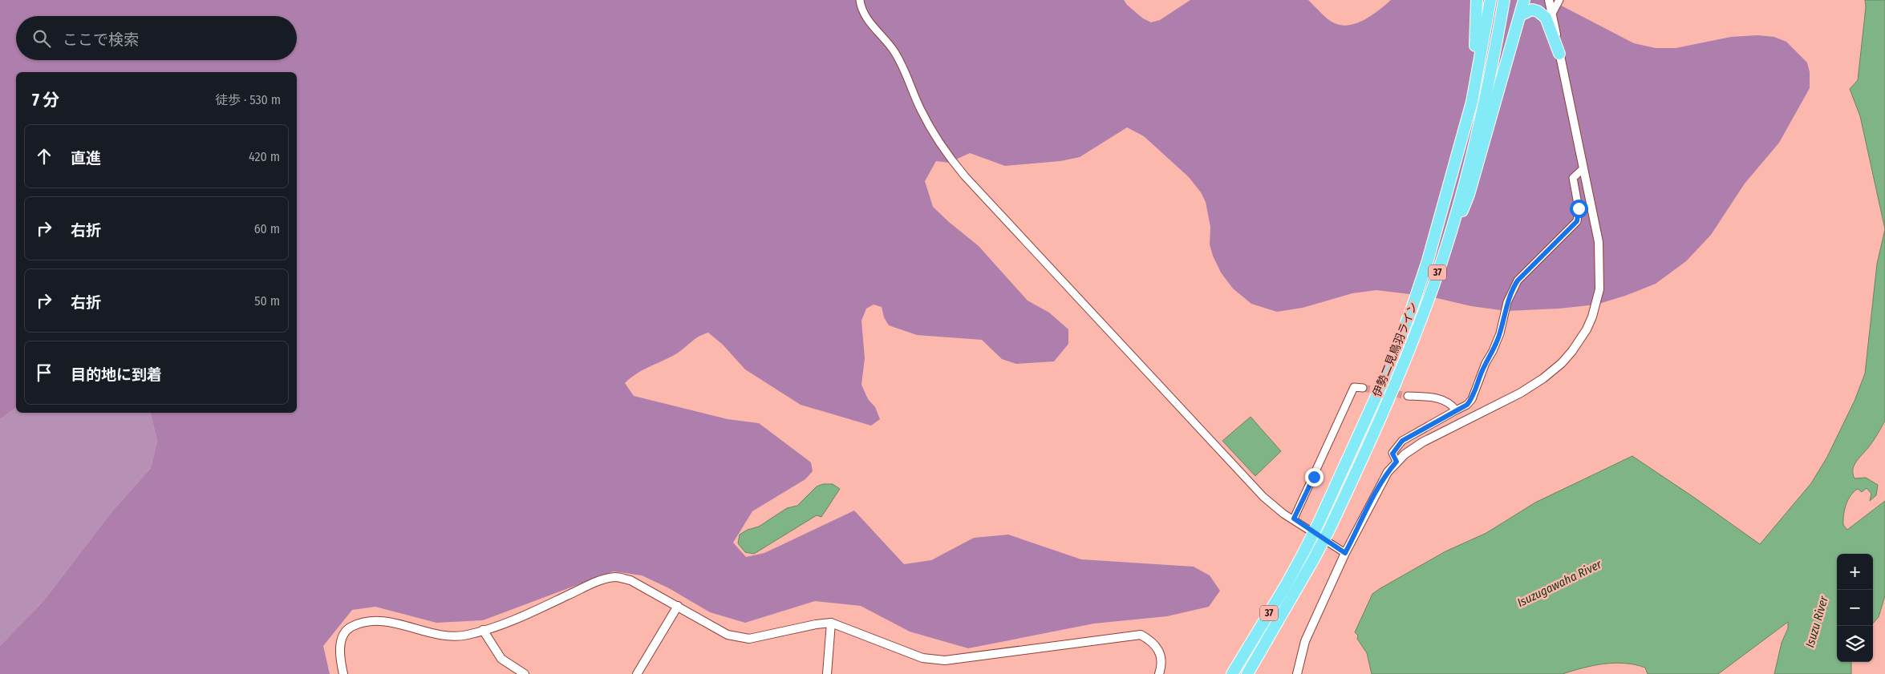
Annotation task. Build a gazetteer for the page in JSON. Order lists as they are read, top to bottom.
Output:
{
  "streets": {
    "main road": ["37", "伊勢二見鳥羽ライン"]
  },
  "water": ["Isuzugawaha River", "Isuzu River"],
  "page": {
    "search": "ここで検索",
    "heading": ["7 分", "徒歩 · 530 m"],
    "list": [
      ["直進", "420 m"],
      ["右折", "60 m"],
      ["右折", "50 m"],
      "目的地に到着"
    ],
    "map_buttons": ["+", "−"]
  }
}
